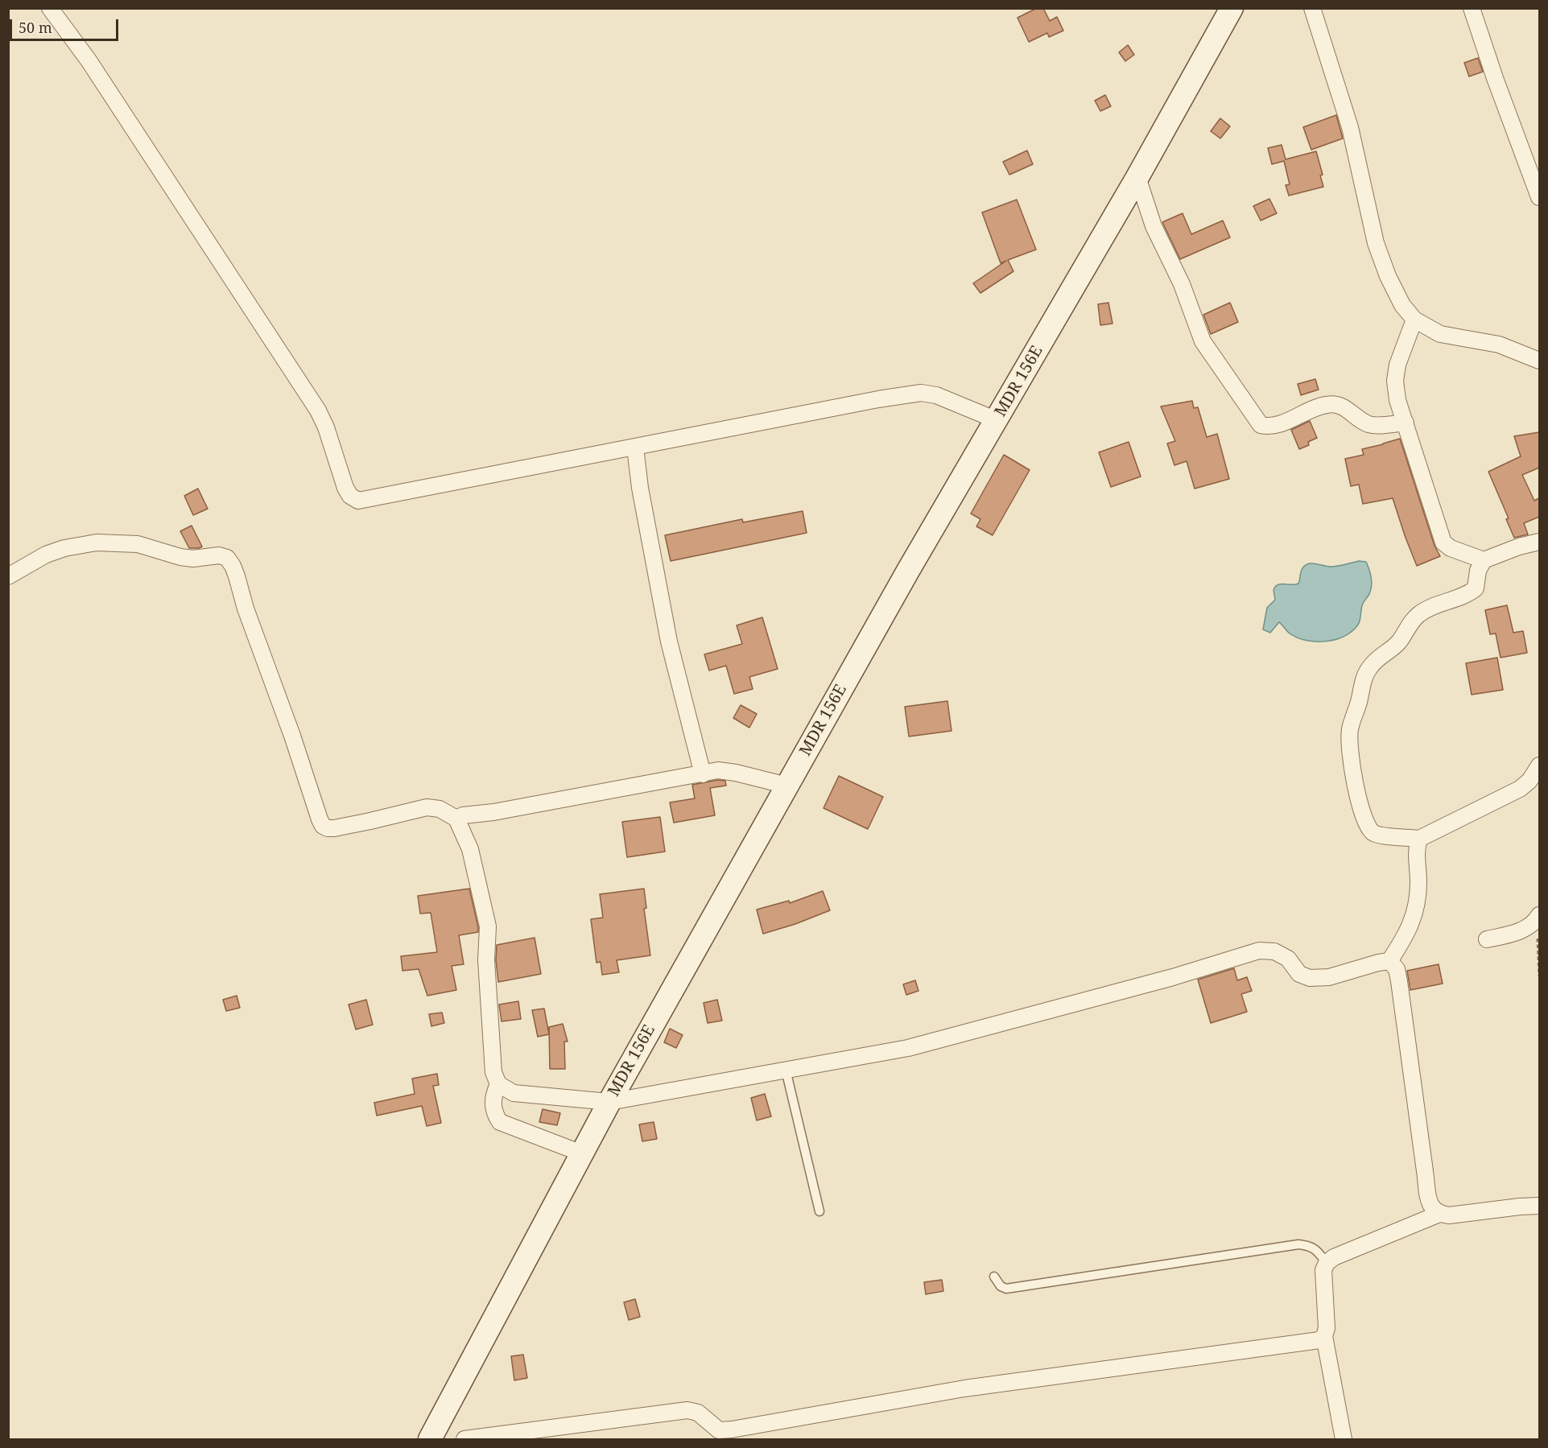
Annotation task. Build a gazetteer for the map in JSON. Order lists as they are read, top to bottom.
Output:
{
  "streets": {
    "main road": ["MDR 156E"]
  },
  "scale_bar": "50 m"
}
